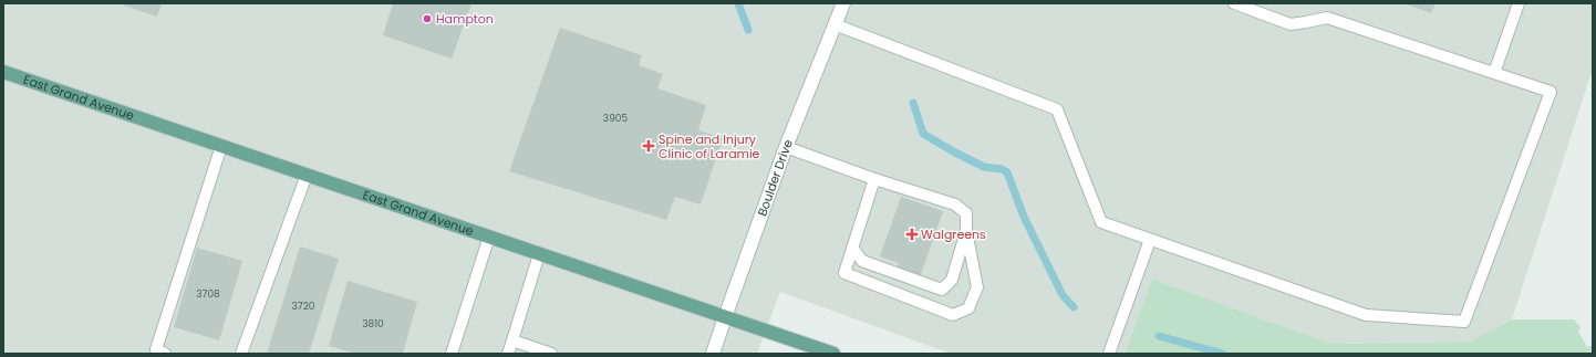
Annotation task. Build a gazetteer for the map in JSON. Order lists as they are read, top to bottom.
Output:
{
  "streets": {
    "main road": ["East Grand Avenue"],
    "street": ["Boulder Drive"]
  },
  "crossings": [
    ["East Grand Avenue", "Boulder Drive"]
  ],
  "places": {
    "other": ["Hampton"],
    "health": ["Spine and Injury Clinic of Laramie", "Walgreens"]
  },
  "house_numbers": [
    "3905",
    "3708",
    "3720",
    "3810"
  ]
}
